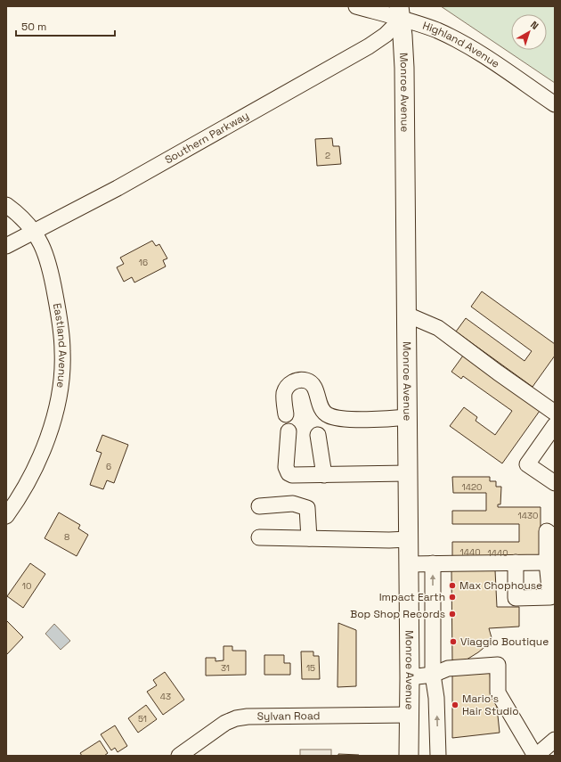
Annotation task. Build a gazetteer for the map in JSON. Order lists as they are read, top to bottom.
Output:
{
  "streets": {
    "main road": ["Monroe Avenue"],
    "street": [
      "Highland Avenue",
      "Southern Parkway",
      "Eastland Avenue",
      "Sylvan Road"
    ]
  },
  "crossings": [
    ["Highland Avenue", "Monroe Avenue"],
    ["Highland Avenue", "Southern Parkway"],
    ["Monroe Avenue", "Southern Parkway"],
    ["Monroe Avenue", "Sylvan Road"],
    ["Southern Parkway", "Eastland Avenue"]
  ],
  "places": [
    "Max Chophouse",
    "Impact Earth",
    "Bop Shop Records",
    "Viaggio Boutique",
    "Mario's Hair Studio"
  ],
  "house_numbers": [
    "2",
    "16",
    "6",
    "1420",
    "1430",
    "8",
    "1440",
    "1440",
    "10",
    "31",
    "15",
    "43",
    "51"
  ],
  "scale_bar": "50 m",
  "north": "top right"
}
